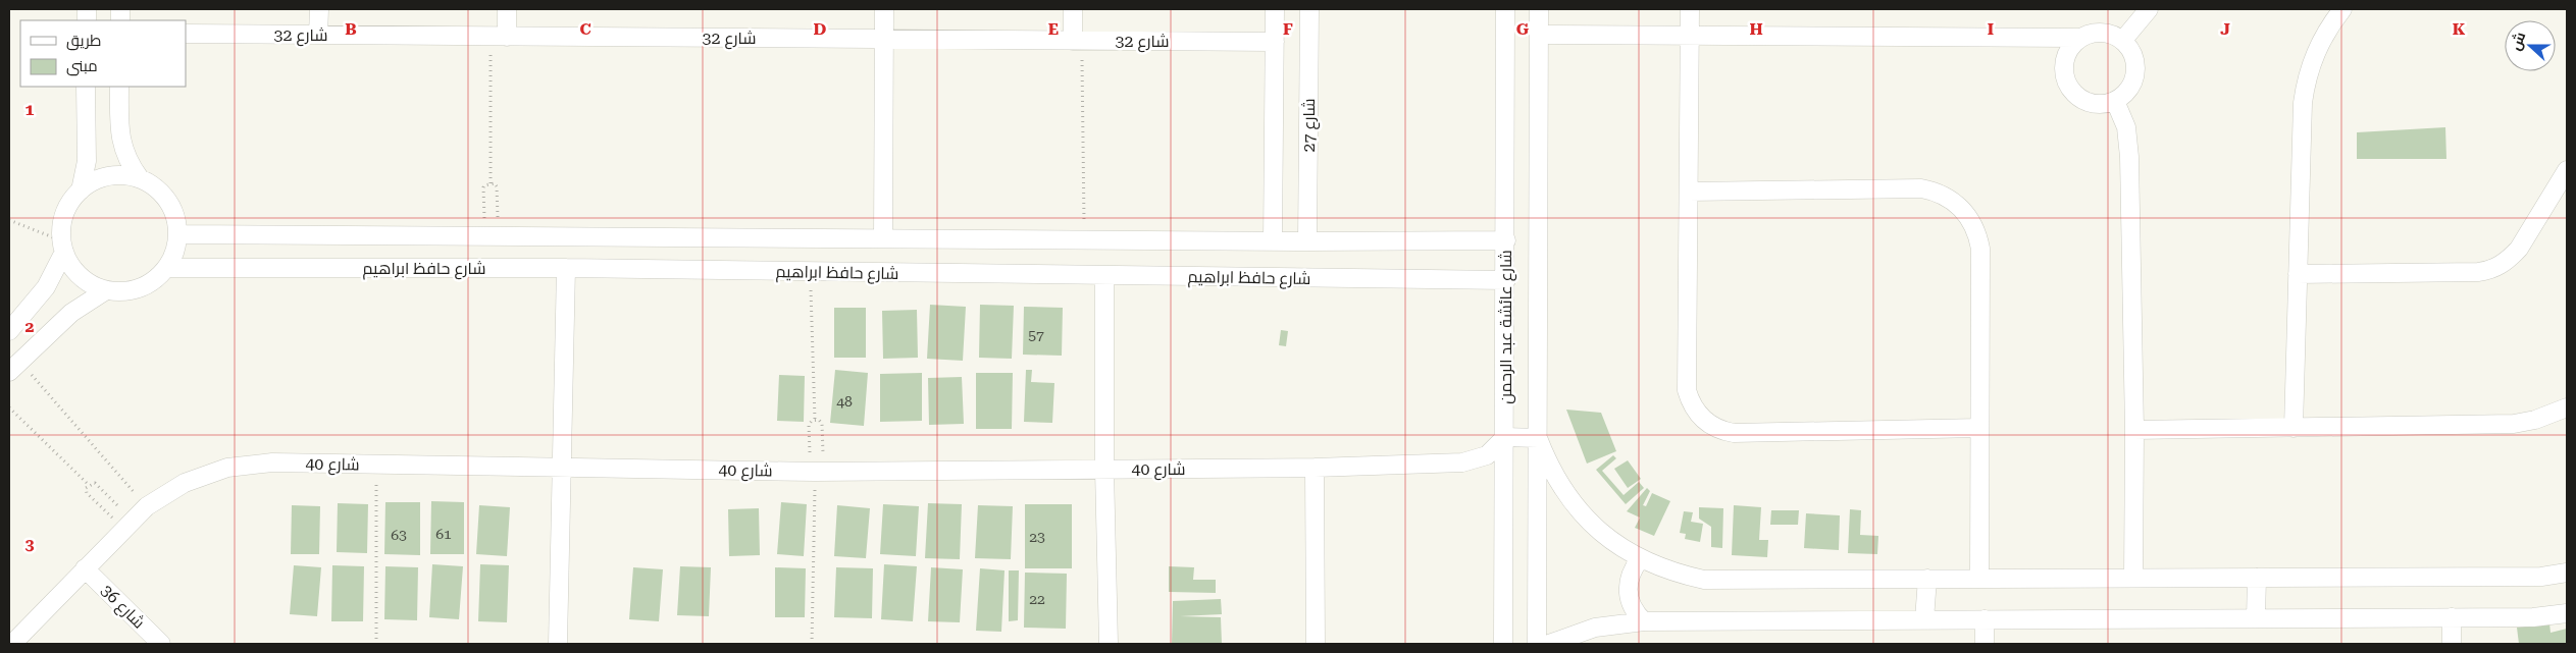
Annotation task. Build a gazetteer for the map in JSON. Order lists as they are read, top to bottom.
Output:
{
  "streets": {
    "street": [
      "شارع 32",
      "شارع 27",
      "شارع حافظ ابراهيم",
      "شارع عائشة عبد الرحمن",
      "شارع 40",
      "شارع 36"
    ]
  },
  "crossings": [
    ["شارع 32", "شارع 27"],
    ["شارع 27", "شارع حافظ ابراهيم"],
    ["شارع حافظ ابراهيم", "شارع عائشة عبد الرحمن"],
    ["شارع عائشة عبد الرحمن", "شارع 40"],
    ["شارع 40", "شارع 36"]
  ],
  "house_numbers": [
    "57",
    "48",
    "61",
    "63",
    "23",
    "22"
  ],
  "legend": ["طريق", "مبنى"],
  "north": "left",
  "grid": {
    "columns": [
      "B",
      "C",
      "D",
      "E",
      "F",
      "G",
      "H",
      "I",
      "J",
      "K"
    ],
    "rows": ["1", "2", "3"]
  }
}
